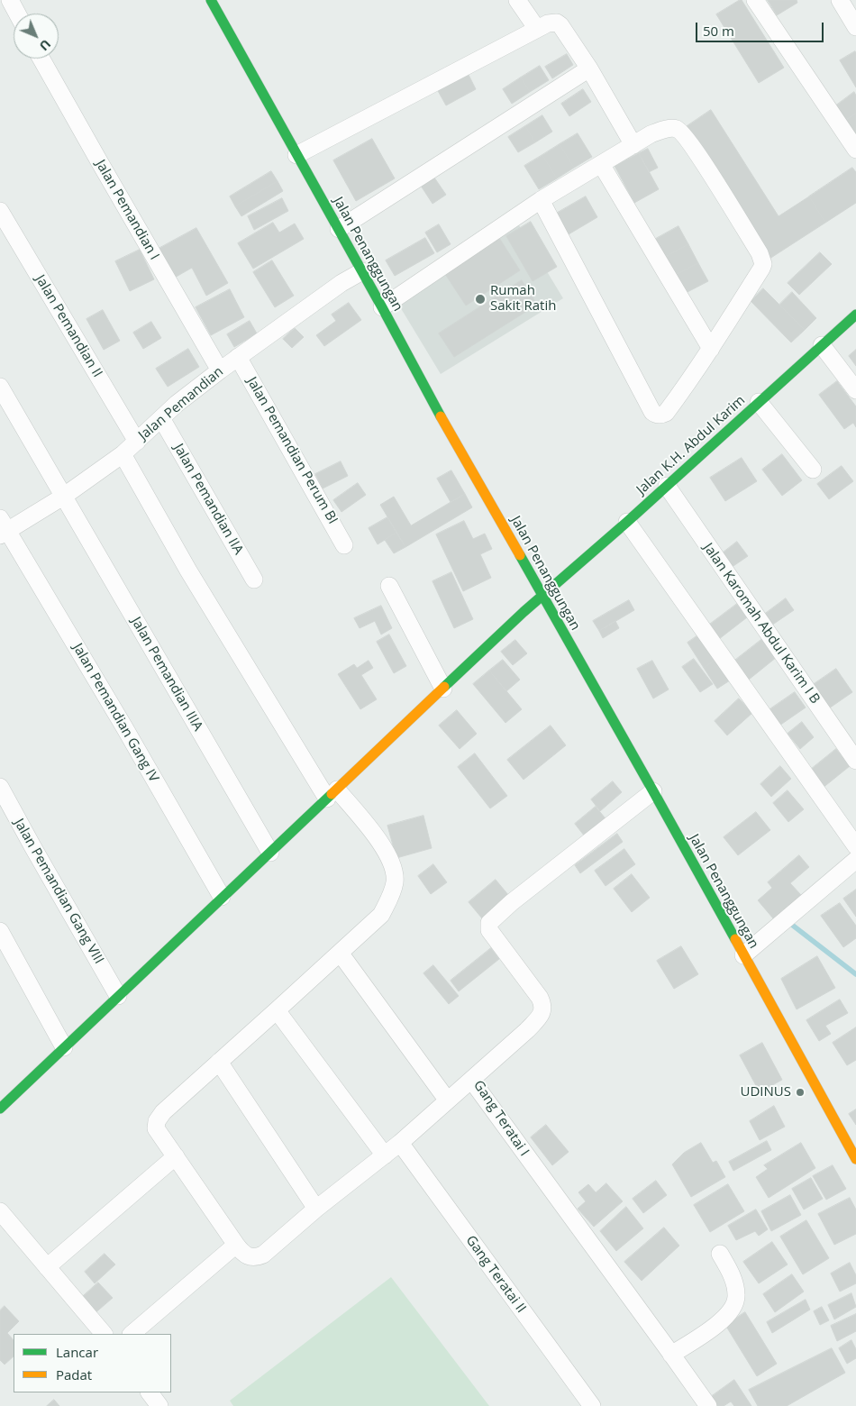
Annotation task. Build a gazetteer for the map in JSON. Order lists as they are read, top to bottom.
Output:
{
  "streets": {
    "main road": ["Jalan Penanggungan", "Jalan K.H. Abdul Karim"],
    "street": [
      "Jalan Pemandian I",
      "Jalan Pemandian II",
      "Jalan Pemandian",
      "Jalan Pemandian Perum BI",
      "Jalan Pemandian IIA",
      "Jalan Karomah Abdul Karim I B",
      "Jalan Pemandian IIIA",
      "Jalan Pemandian Gang IV",
      "Jalan Pemandian Gang VIII",
      "Gang Teratai I",
      "Gang Teratai II"
    ]
  },
  "crossings": [
    ["Jalan Pemandian I", "Jalan Pemandian"],
    ["Jalan Penanggungan", "Jalan Pemandian"],
    ["Jalan Penanggungan", "Jalan K.H. Abdul Karim"],
    ["Jalan Penanggungan", "Gang Teratai I"],
    ["Jalan Pemandian II", "Jalan Pemandian"],
    ["Jalan Pemandian", "Jalan Pemandian Perum BI"],
    ["Jalan Pemandian", "Jalan Pemandian IIA"],
    ["Jalan Pemandian", "Jalan Pemandian IIIA"],
    ["Jalan Pemandian", "Jalan Pemandian Gang IV"],
    ["Jalan K.H. Abdul Karim", "Jalan Karomah Abdul Karim I B"],
    ["Jalan K.H. Abdul Karim", "Jalan Pemandian IIIA"],
    ["Jalan K.H. Abdul Karim", "Jalan Pemandian Gang IV"],
    ["Jalan K.H. Abdul Karim", "Jalan Pemandian Gang VIII"]
  ],
  "places": ["Rumah Sakit Ratih", "UDINUS"],
  "legend": ["Lancar", "Padat"],
  "scale_bar": "50 m",
  "north": "bottom right"
}
